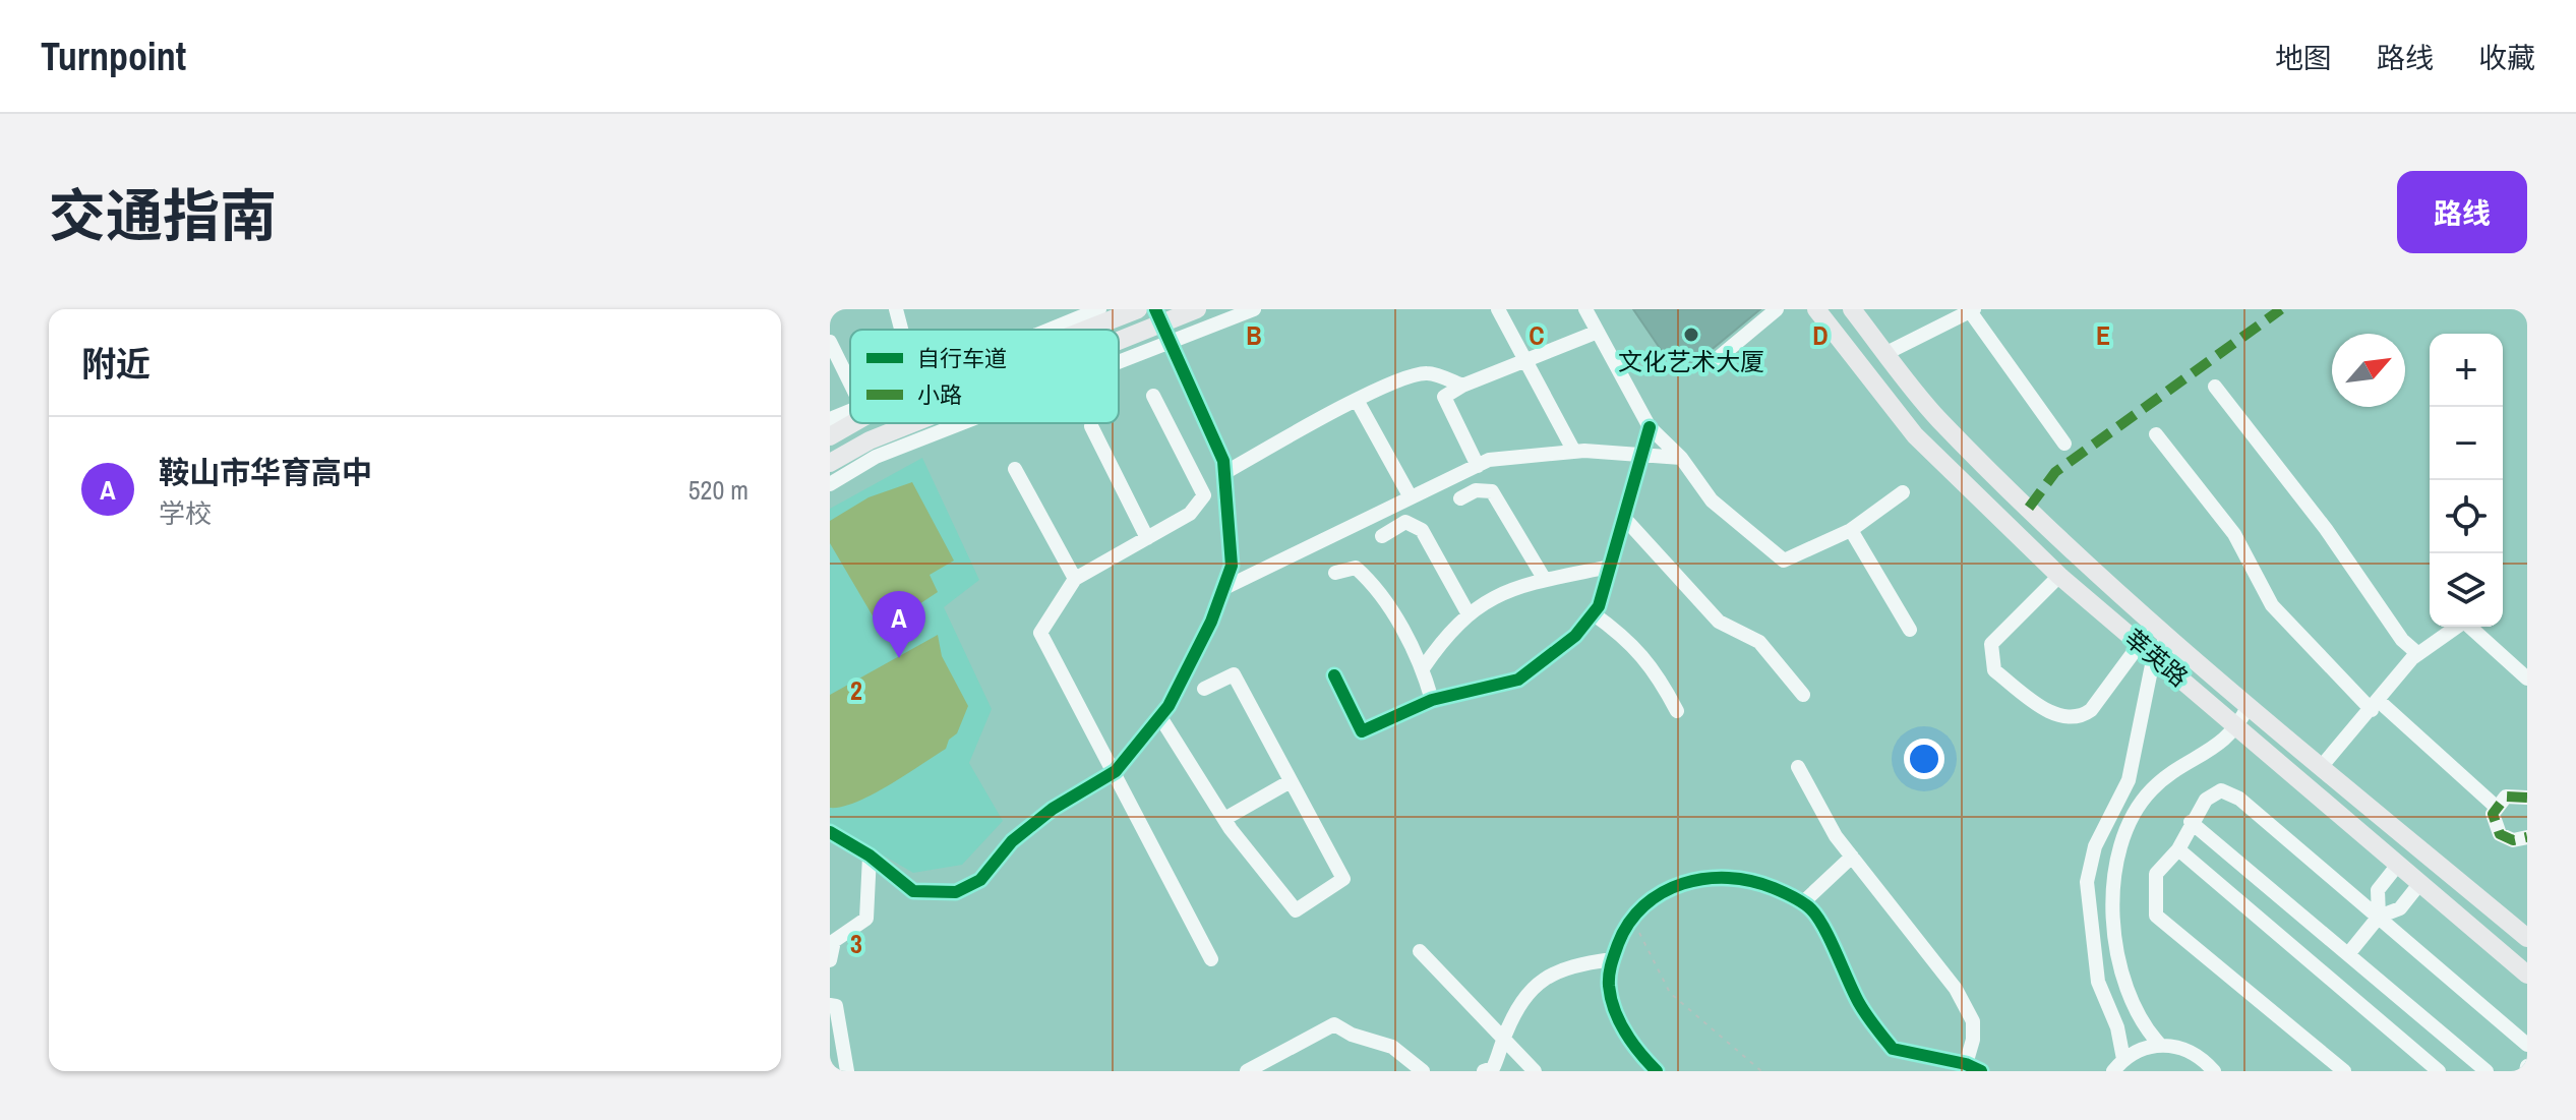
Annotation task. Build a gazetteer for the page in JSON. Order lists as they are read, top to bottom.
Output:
{
  "streets": {
    "main road": ["莘英路"]
  },
  "places": ["文化艺术大厦"],
  "legend": ["自行车道", "小路"],
  "north": "top right",
  "page": {
    "header": "Turnpoint",
    "nav": ["地图", "路线", "收藏"],
    "title": "交通指南",
    "buttons": "路线",
    "heading": "附近",
    "map_buttons": ["+", "−"],
    "list": [
      {
        "mark": "A",
        "name": "鞍山市华育高中",
        "note": "学校",
        "value": "520 m"
      }
    ],
    "pins": "A"
  },
  "grid": {
    "columns": [
      "B",
      "C",
      "D",
      "E"
    ],
    "rows": ["2", "3"]
  }
}
